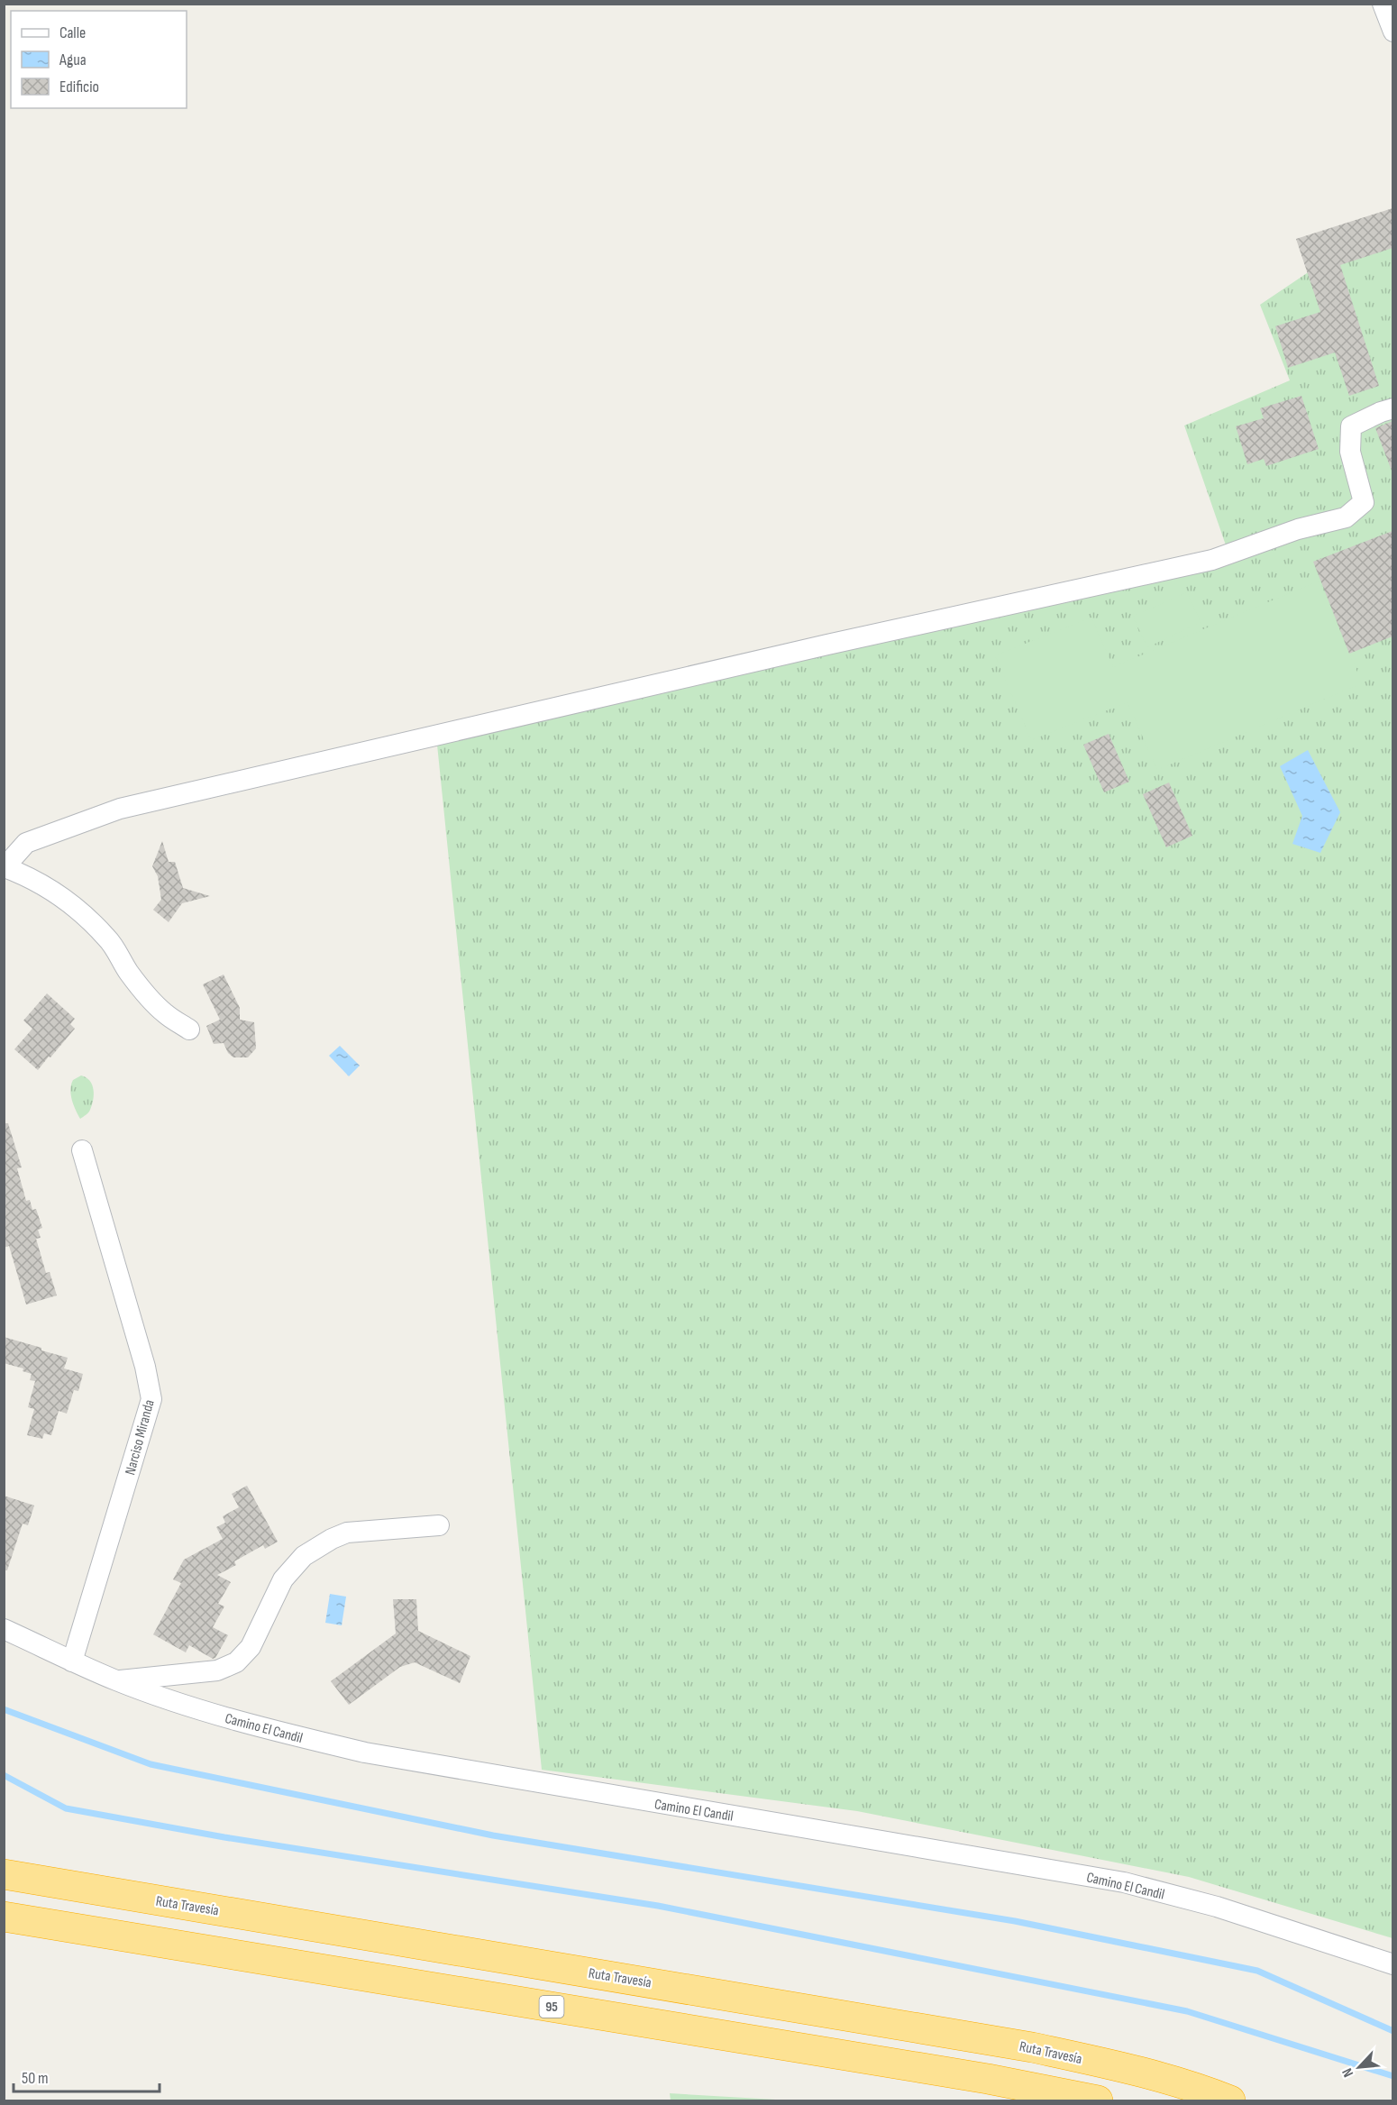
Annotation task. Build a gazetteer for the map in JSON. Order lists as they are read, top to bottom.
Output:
{
  "streets": {
    "highway": ["Ruta Travesía", "95"],
    "street": ["Narciso Miranda", "Camino El Candil"]
  },
  "crossings": [
    ["Narciso Miranda", "Camino El Candil"]
  ],
  "legend": ["Calle", "Agua", "Edificio"],
  "scale_bar": "50 m",
  "north": "bottom left"
}
